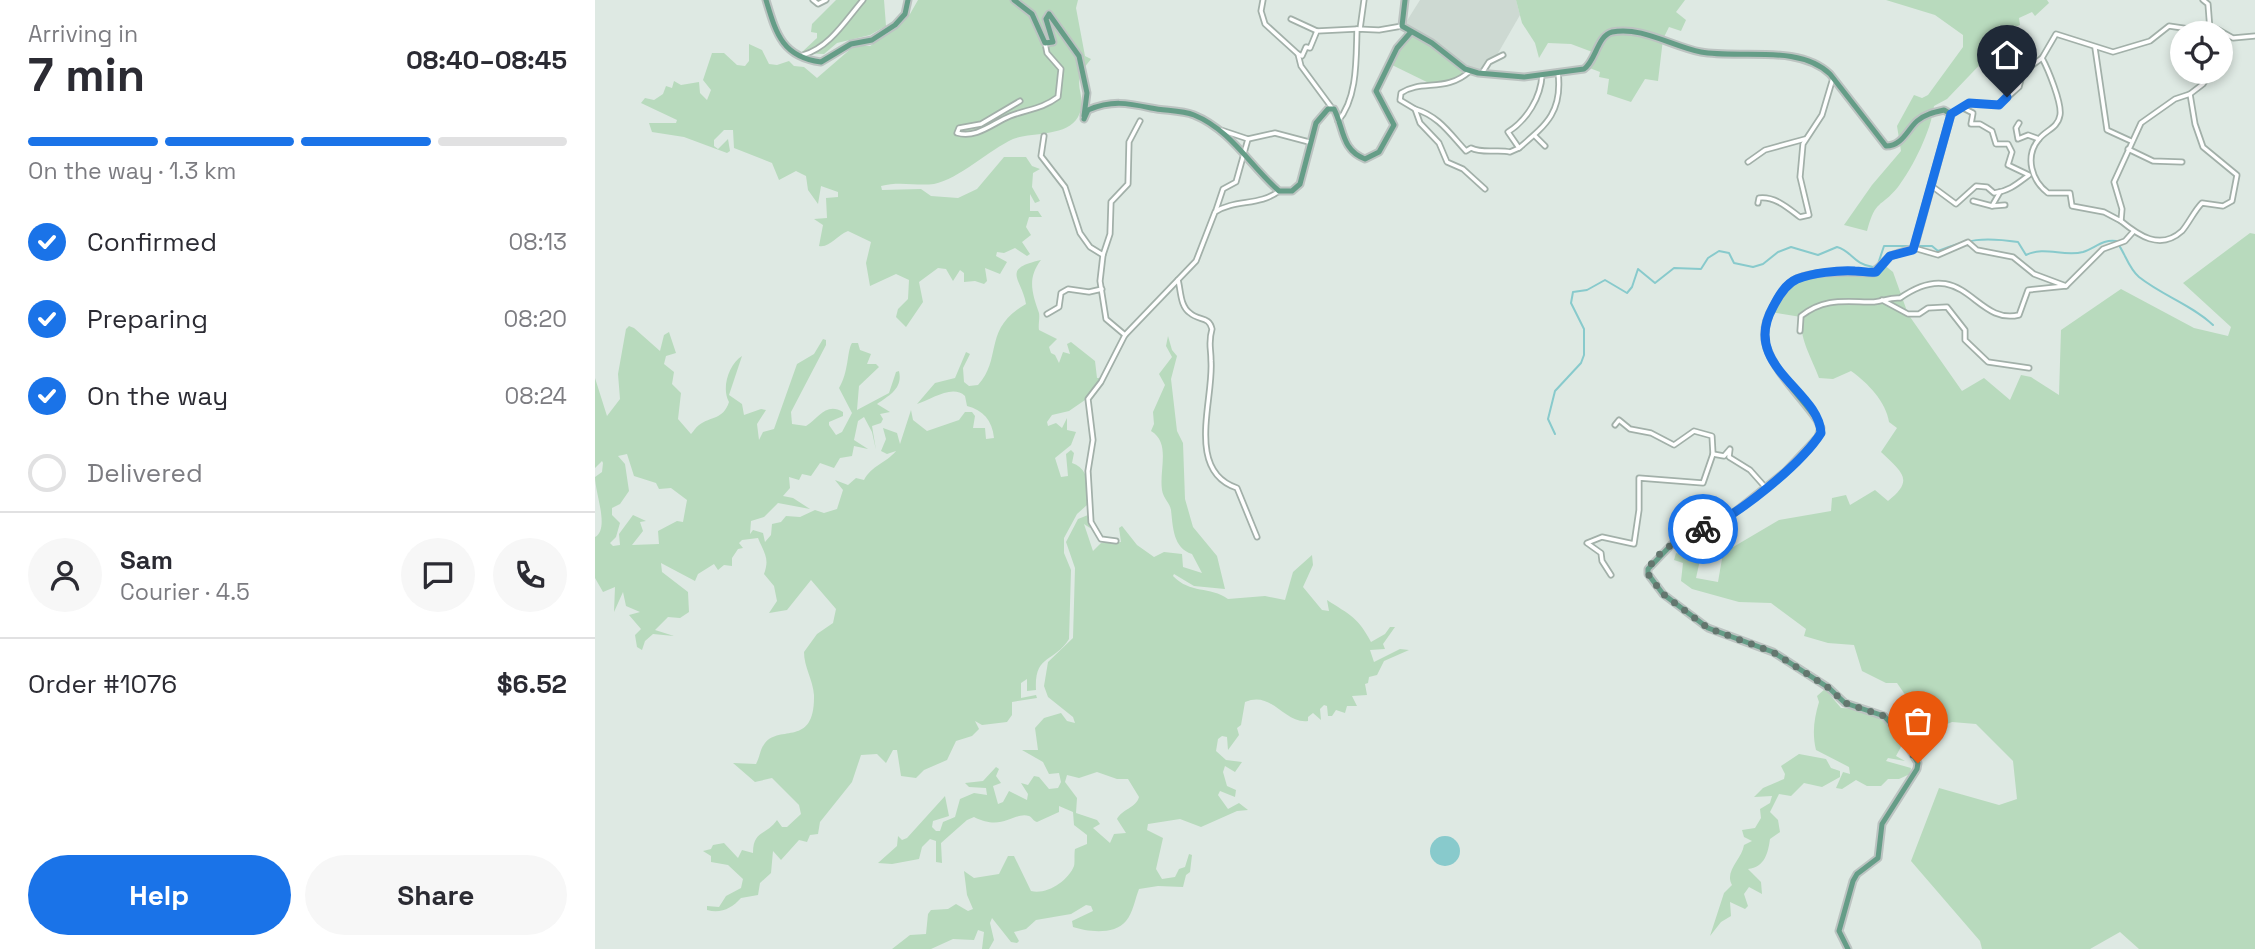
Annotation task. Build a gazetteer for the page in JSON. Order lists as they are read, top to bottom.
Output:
{
  "page": {
    "heading": ["7 min", "Arriving in", "08:40–08:45"],
    "panel": [
      "Sam",
      "Courier · 4.5",
      "Order #1076",
      "$6.52"
    ],
    "bar": "On the way · 1.3 km",
    "list": [
      ["Confirmed", "08:13"],
      ["Preparing", "08:20"],
      ["On the way", "08:24"],
      "Delivered"
    ],
    "buttons": ["Help", "Share"]
  }
}
